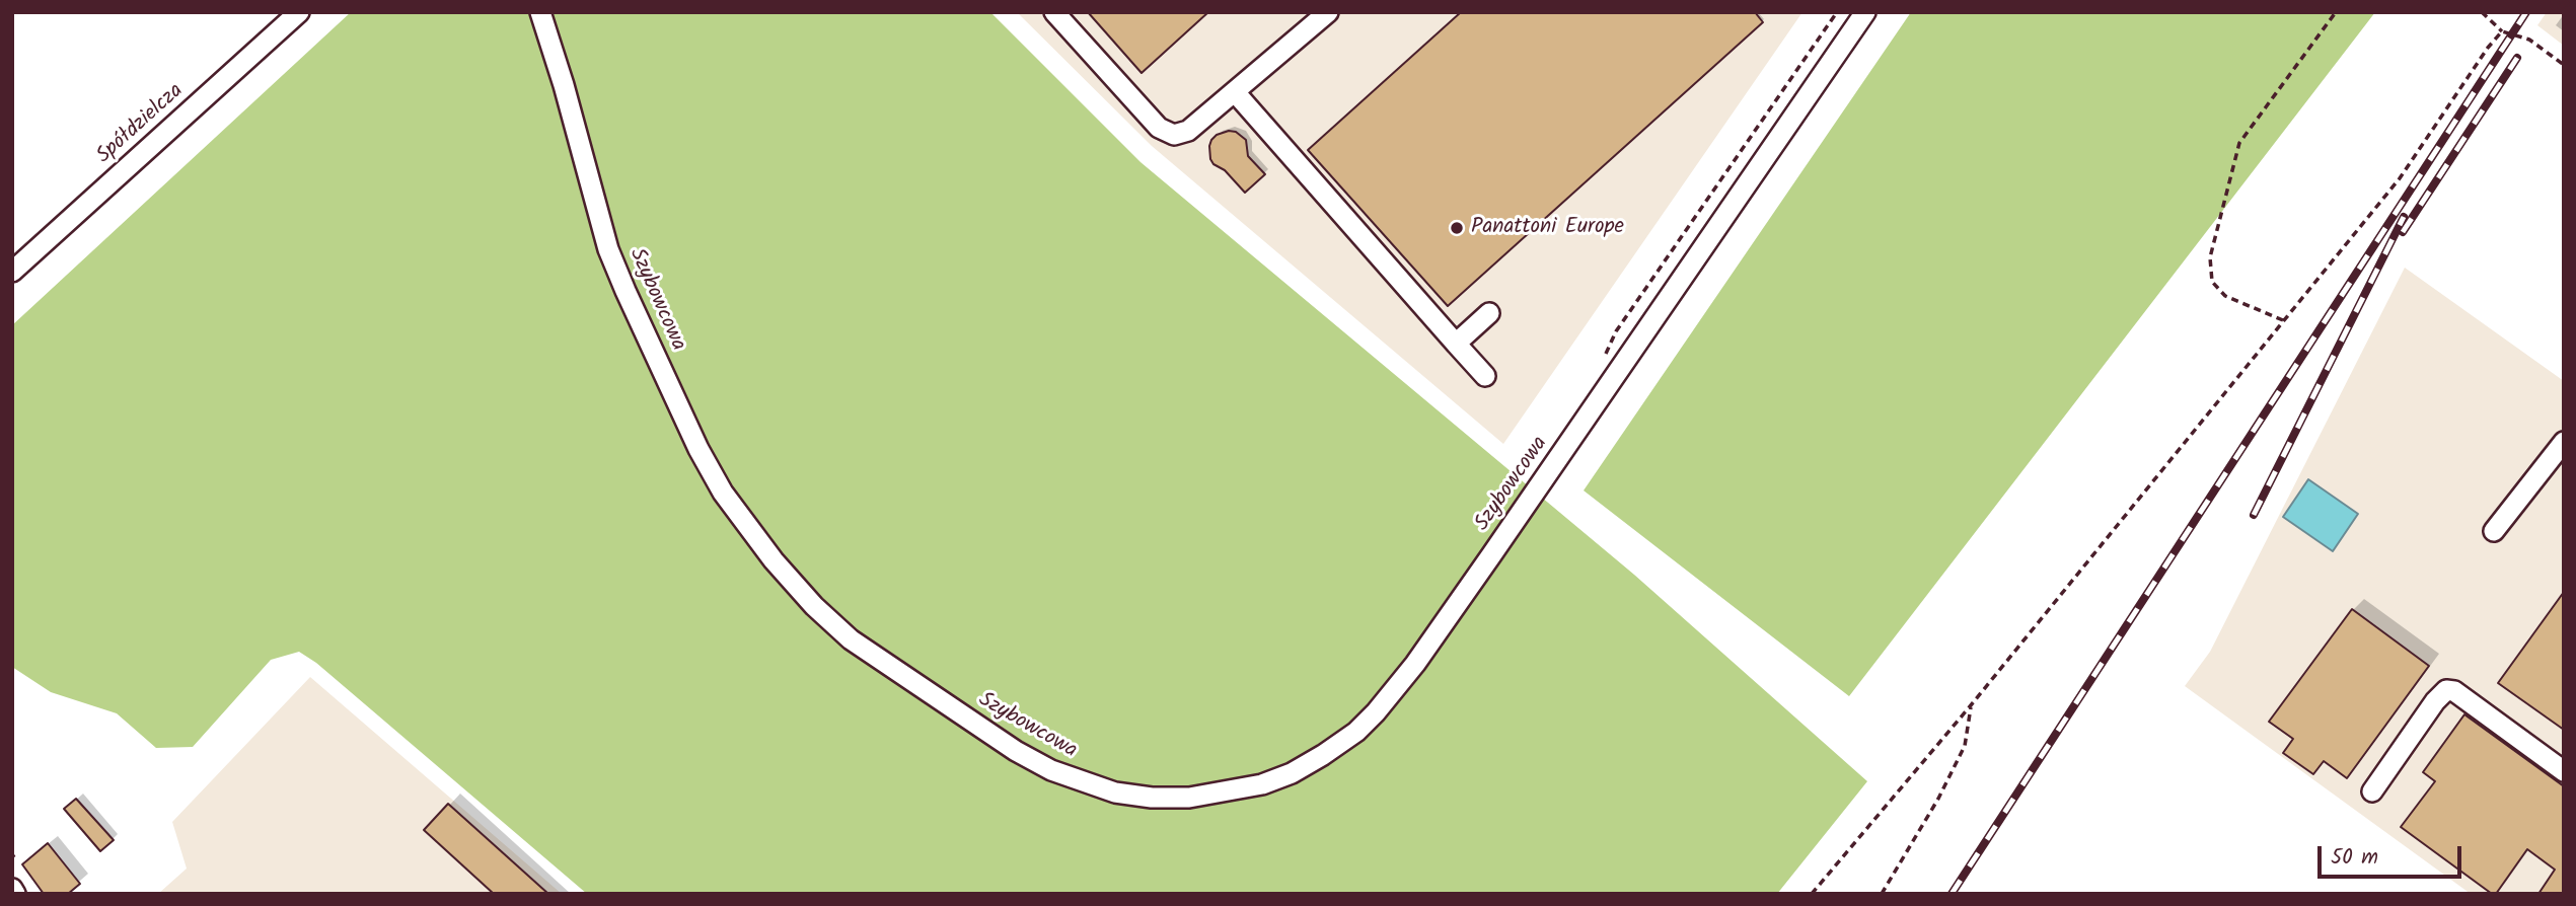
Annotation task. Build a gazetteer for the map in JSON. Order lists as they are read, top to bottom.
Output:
{
  "streets": {
    "street": ["Spółdzielcza", "Szybowcowa"]
  },
  "places": ["Panattoni Europe"],
  "scale_bar": "50 m"
}
